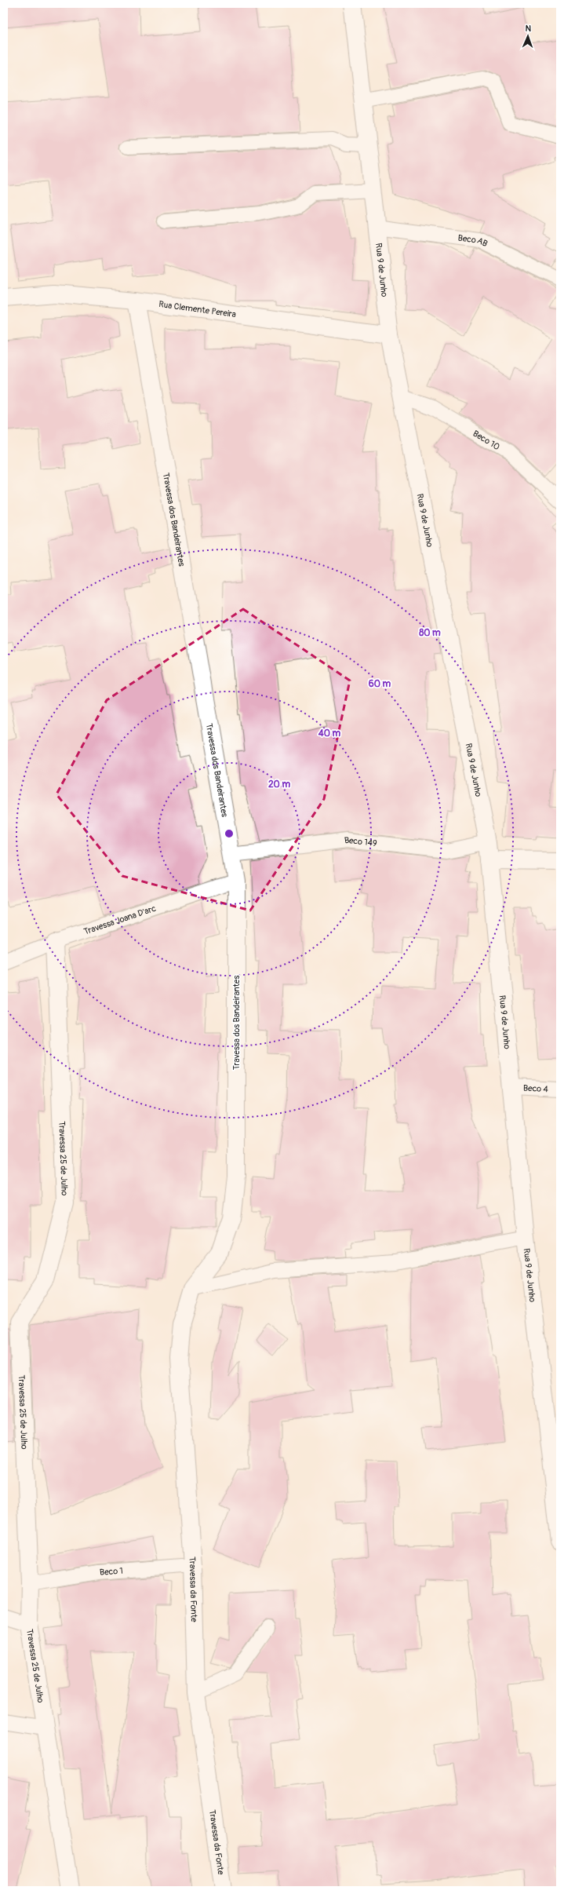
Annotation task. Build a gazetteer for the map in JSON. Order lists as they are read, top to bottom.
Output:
{
  "streets": {
    "street": [
      "Rua 9 de Junho",
      "Rua Clemente Pereira",
      "Travessa dos Bandeirantes",
      "Travessa 25 de Julho",
      "Travessa da Fonte"
    ],
    "lane": [
      "Beco AB",
      "Beco 10",
      "Beco 149",
      "Travessa Joana D'arc",
      "Beco 4",
      "Beco 1"
    ]
  },
  "crossings": [
    ["Beco AB", "Rua 9 de Junho"],
    ["Rua 9 de Junho", "Rua Clemente Pereira"],
    ["Rua 9 de Junho", "Beco 10"],
    ["Rua 9 de Junho", "Beco 149"],
    ["Rua 9 de Junho", "Beco 4"],
    ["Rua Clemente Pereira", "Travessa dos Bandeirantes"],
    ["Travessa dos Bandeirantes", "Beco 149"],
    ["Travessa dos Bandeirantes", "Travessa Joana D'arc"],
    ["Travessa dos Bandeirantes", "Travessa da Fonte"],
    ["Travessa Joana D'arc", "Travessa 25 de Julho"],
    ["Travessa 25 de Julho", "Beco 1"],
    ["Beco 1", "Travessa da Fonte"]
  ],
  "north": "top",
  "rings": [
    "80 m",
    "60 m",
    "40 m",
    "20 m"
  ]
}
